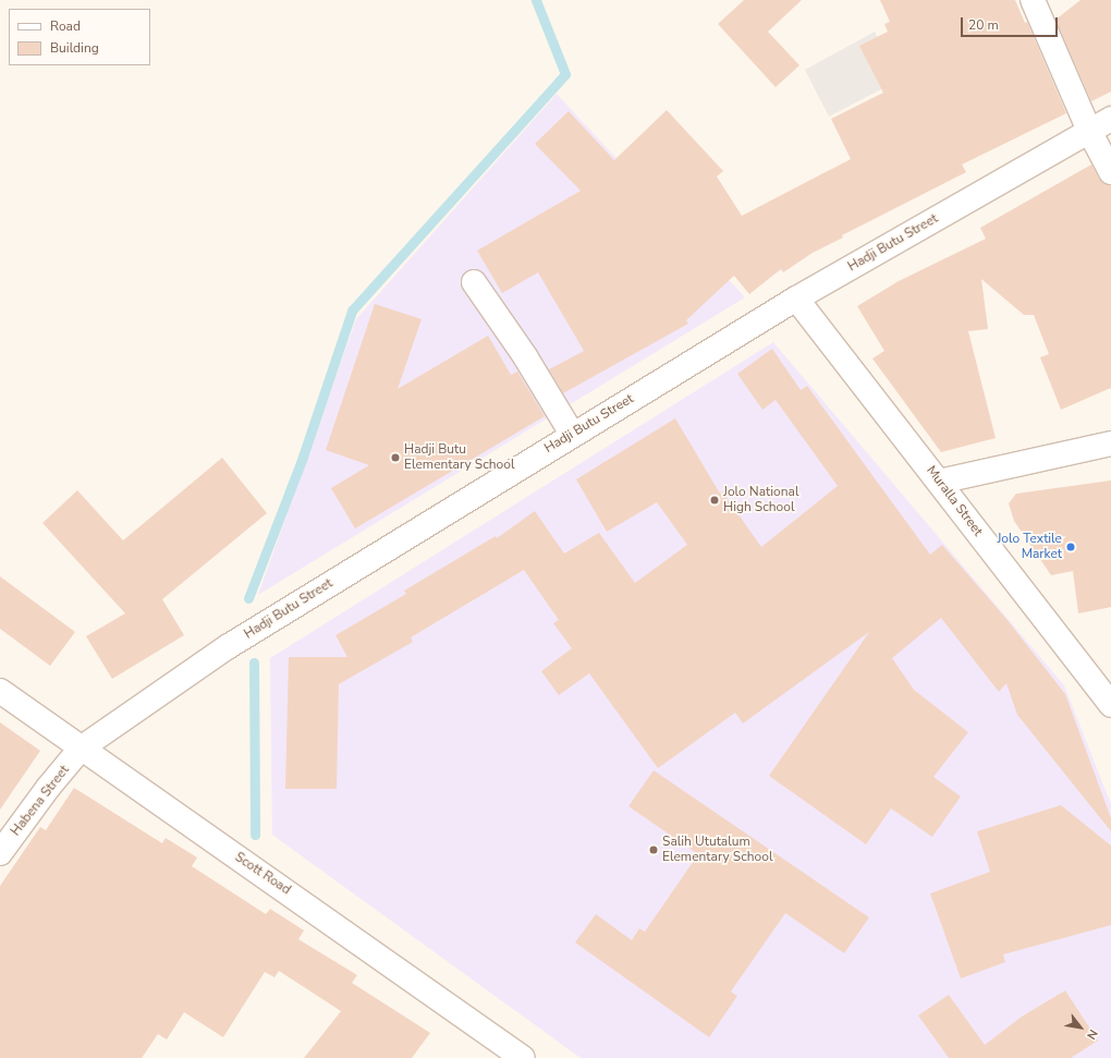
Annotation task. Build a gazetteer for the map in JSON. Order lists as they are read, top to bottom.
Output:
{
  "streets": {
    "street": [
      "Hadji Butu Street",
      "Muralla Street",
      "Habena Street",
      "Scott Road"
    ]
  },
  "crossings": [
    ["Hadji Butu Street", "Muralla Street"],
    ["Hadji Butu Street", "Habena Street"],
    ["Hadji Butu Street", "Scott Road"],
    ["Habena Street", "Scott Road"]
  ],
  "places": [
    "Hadji Butu Elementary School",
    "Jolo National High School",
    "Jolo Textile Market",
    "Salih Ututalum Elementary School"
  ],
  "legend": ["Road", "Building"],
  "scale_bar": "20 m",
  "north": "bottom right"
}
